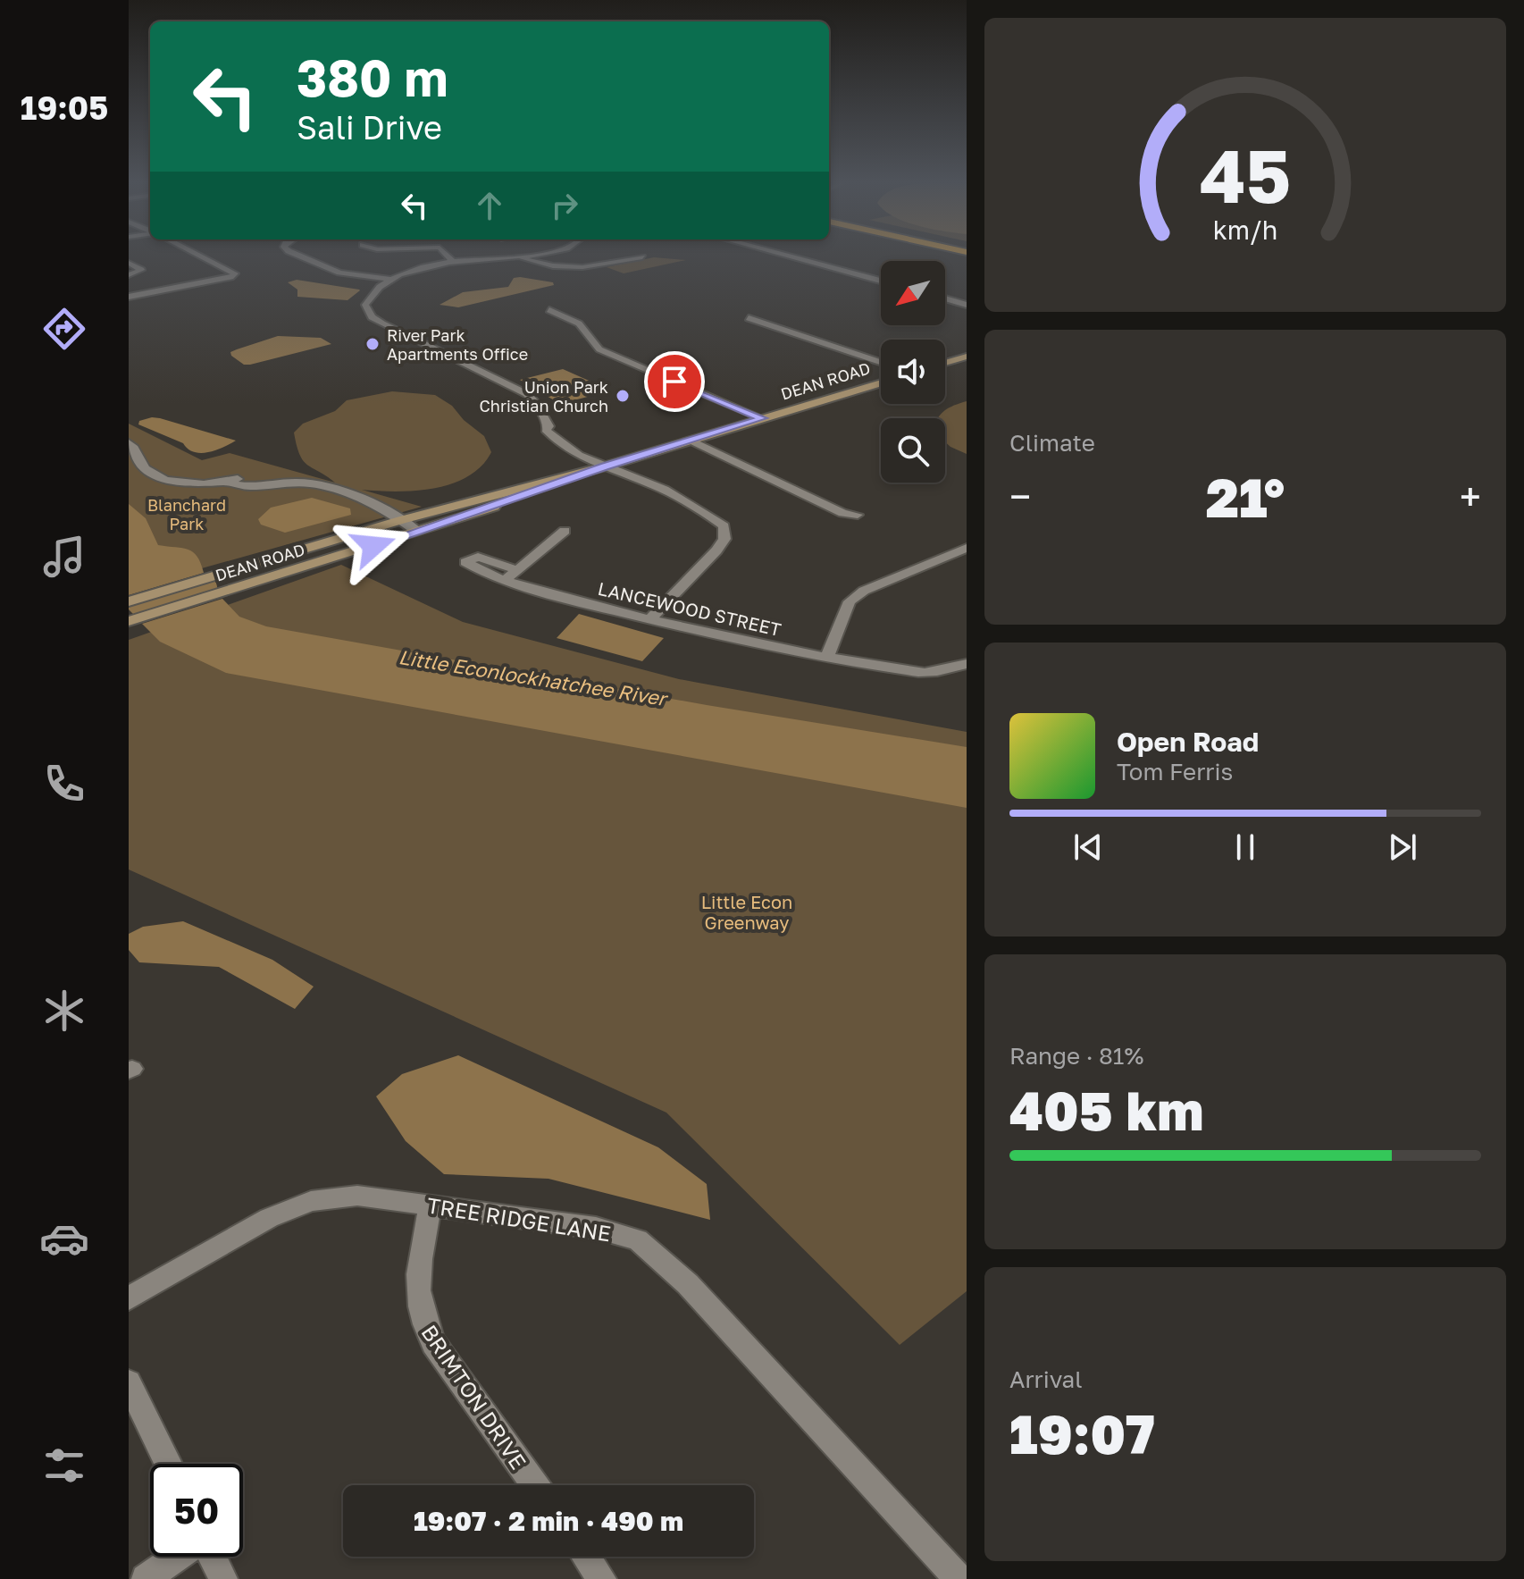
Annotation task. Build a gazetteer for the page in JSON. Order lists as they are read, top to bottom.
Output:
{
  "streets": {
    "main road": ["DEAN ROAD"],
    "street": ["LANCEWOOD STREET", "TREE RIDGE LANE", "BRIMTON DRIVE"]
  },
  "crossings": [
    ["TREE RIDGE LANE", "BRIMTON DRIVE"]
  ],
  "water": ["Little Econlockhatchee River"],
  "parks": ["Blanchard Park", "Little Econ Greenway"],
  "places": ["River Park Apartments Office", "Union Park Christian Church"],
  "north": "bottom left",
  "page": {
    "tabs": "19:05",
    "turn": ["380 m", "Sali Drive"],
    "tile": [
      "Climate",
      ["Range · 81%", "405 km"],
      ["Arrival", "19:07"]
    ],
    "heat": ["−", "21°", "+"],
    "song": ["Open Road", "Tom Ferris"],
    "limit": "50",
    "trip": "19:07 · 2 min · 490 m",
    "gauge": ["45", "km/h"]
  }
}
